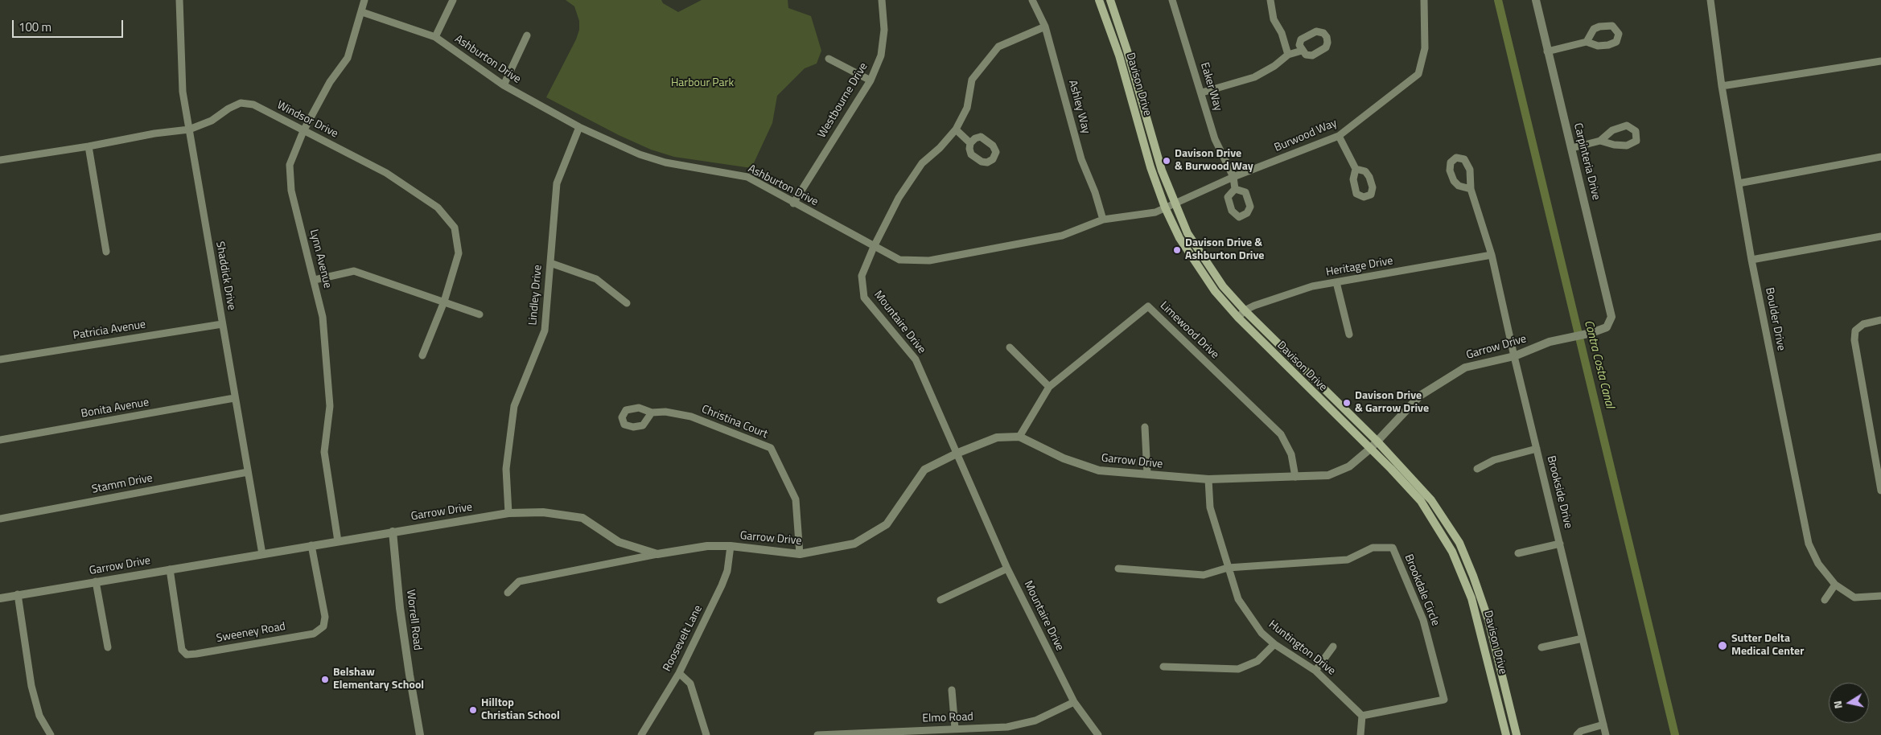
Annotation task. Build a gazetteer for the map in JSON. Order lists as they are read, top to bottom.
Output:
{
  "streets": {
    "main road": ["Davison Drive"],
    "street": [
      "Ashburton Drive",
      "Eaker Way",
      "Westbourne Drive",
      "Ashley Way",
      "Windsor Drive",
      "Burwood Way",
      "Carpinteria Drive",
      "Lynn Avenue",
      "Heritage Drive",
      "Shaddick Drive",
      "Lindley Drive",
      "Boulder Drive",
      "Mountaire Drive",
      "Patricia Avenue",
      "Limewood Drive",
      "Garrow Drive",
      "Bonita Avenue",
      "Christina Court",
      "Stamm Drive",
      "Brookside Drive",
      "Brookdale Circle",
      "Worrell Road",
      "Sweeney Road",
      "Roosevelt Lane",
      "Huntington Drive",
      "Elmo Road"
    ]
  },
  "crossings": [
    ["Ashburton Drive", "Davison Drive"],
    ["Ashburton Drive", "Westbourne Drive"],
    ["Ashburton Drive", "Ashley Way"],
    ["Ashburton Drive", "Burwood Way"],
    ["Ashburton Drive", "Lynn Avenue"],
    ["Ashburton Drive", "Lindley Drive"],
    ["Ashburton Drive", "Mountaire Drive"],
    ["Davison Drive", "Burwood Way"],
    ["Davison Drive", "Heritage Drive"],
    ["Davison Drive", "Garrow Drive"],
    ["Eaker Way", "Burwood Way"],
    ["Ashley Way", "Mountaire Drive"],
    ["Windsor Drive", "Lynn Avenue"],
    ["Windsor Drive", "Shaddick Drive"],
    ["Carpinteria Drive", "Garrow Drive"],
    ["Lynn Avenue", "Garrow Drive"],
    ["Heritage Drive", "Brookside Drive"],
    ["Shaddick Drive", "Patricia Avenue"],
    ["Shaddick Drive", "Garrow Drive"],
    ["Shaddick Drive", "Bonita Avenue"],
    ["Shaddick Drive", "Stamm Drive"],
    ["Lindley Drive", "Garrow Drive"],
    ["Mountaire Drive", "Garrow Drive"],
    ["Mountaire Drive", "Elmo Road"],
    ["Limewood Drive", "Garrow Drive"],
    ["Garrow Drive", "Christina Court"],
    ["Garrow Drive", "Brookside Drive"],
    ["Garrow Drive", "Worrell Road"],
    ["Garrow Drive", "Sweeney Road"],
    ["Garrow Drive", "Roosevelt Lane"],
    ["Garrow Drive", "Huntington Drive"],
    ["Brookdale Circle", "Huntington Drive"]
  ],
  "water": ["Contra Costa Canal"],
  "parks": ["Harbour Park"],
  "places": [
    "Davison Drive & Burwood Way",
    "Davison Drive & Ashburton Drive",
    "Davison Drive & Garrow Drive",
    "Sutter Delta Medical Center",
    "Belshaw Elementary School",
    "Hilltop Christian School"
  ],
  "scale_bar": "100 m",
  "north": "left"
}
